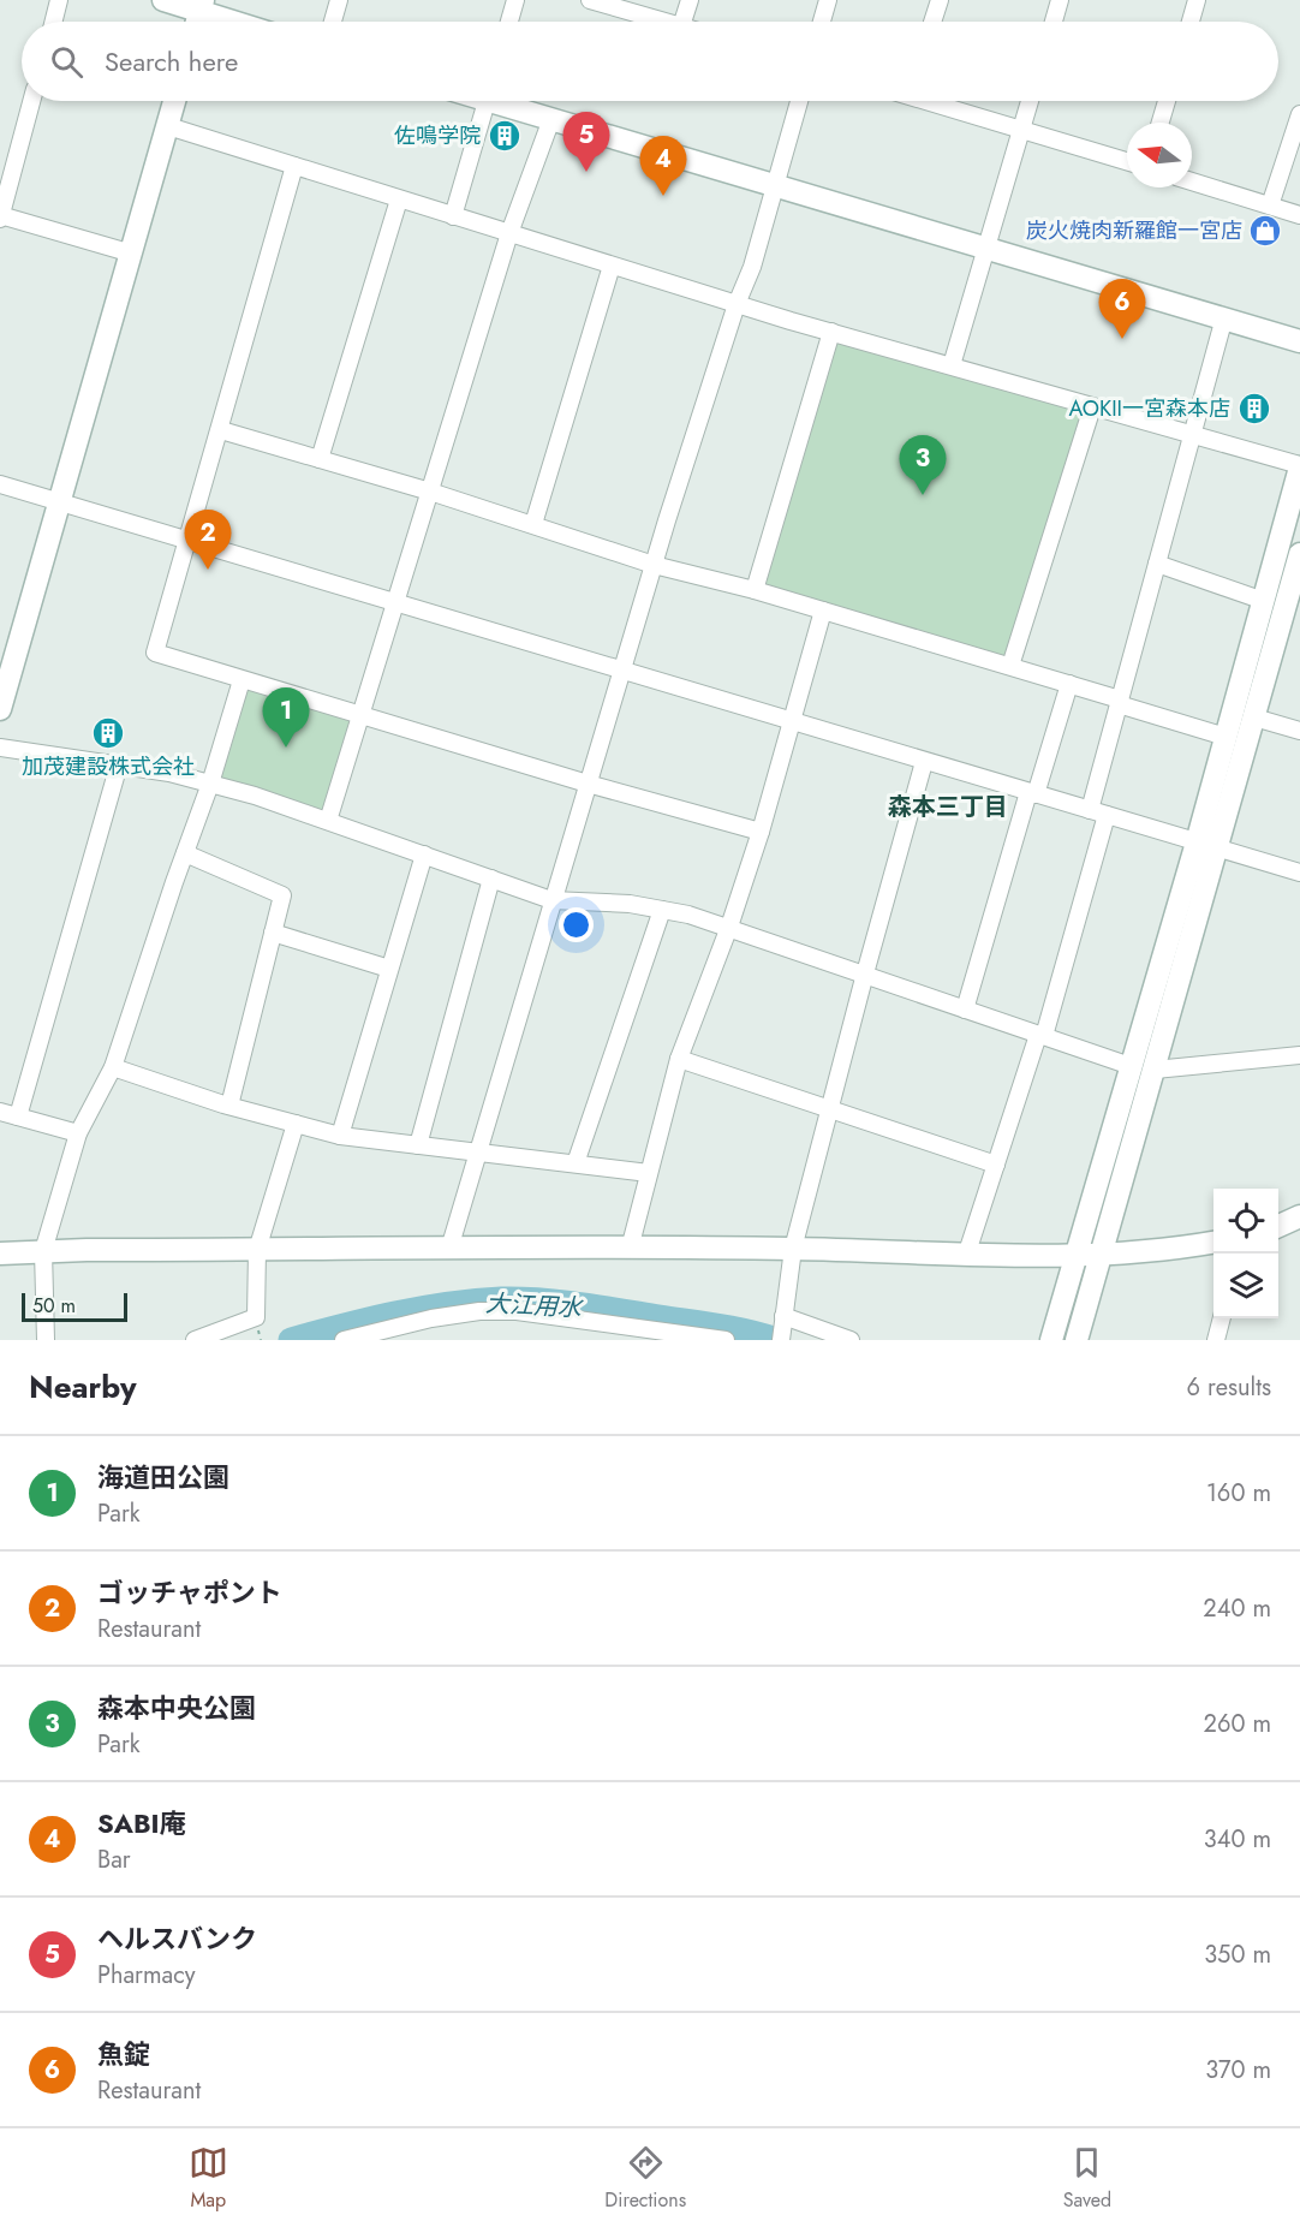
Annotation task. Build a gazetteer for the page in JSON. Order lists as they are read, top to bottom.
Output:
{
  "districts": ["森本三丁目"],
  "water": ["大江用水"],
  "places": {
    "building": ["佐鳴学院", "AOKII一宮森本店", "加茂建設株式会社"],
    "shop": ["炭火焼肉新羅館一宮店"]
  },
  "scale_bar": "50 m",
  "north": "left",
  "page": {
    "search": "Search here",
    "pins": [
      "5",
      "4",
      "6",
      "3",
      "2",
      "1"
    ],
    "scale": "50 m",
    "heading": ["Nearby", "6 results"],
    "list": [
      {
        "mark": "1",
        "name": "海道田公園",
        "note": "Park",
        "value": "160 m"
      },
      {
        "mark": "2",
        "name": "ゴッチャポント",
        "note": "Restaurant",
        "value": "240 m"
      },
      {
        "mark": "3",
        "name": "森本中央公園",
        "note": "Park",
        "value": "260 m"
      },
      {
        "mark": "4",
        "name": "SABI庵",
        "note": "Bar",
        "value": "340 m"
      },
      {
        "mark": "5",
        "name": "ヘルスバンク",
        "note": "Pharmacy",
        "value": "350 m"
      },
      {
        "mark": "6",
        "name": "魚錠",
        "note": "Restaurant",
        "value": "370 m"
      }
    ],
    "nav": ["Map", "Directions", "Saved"]
  }
}
